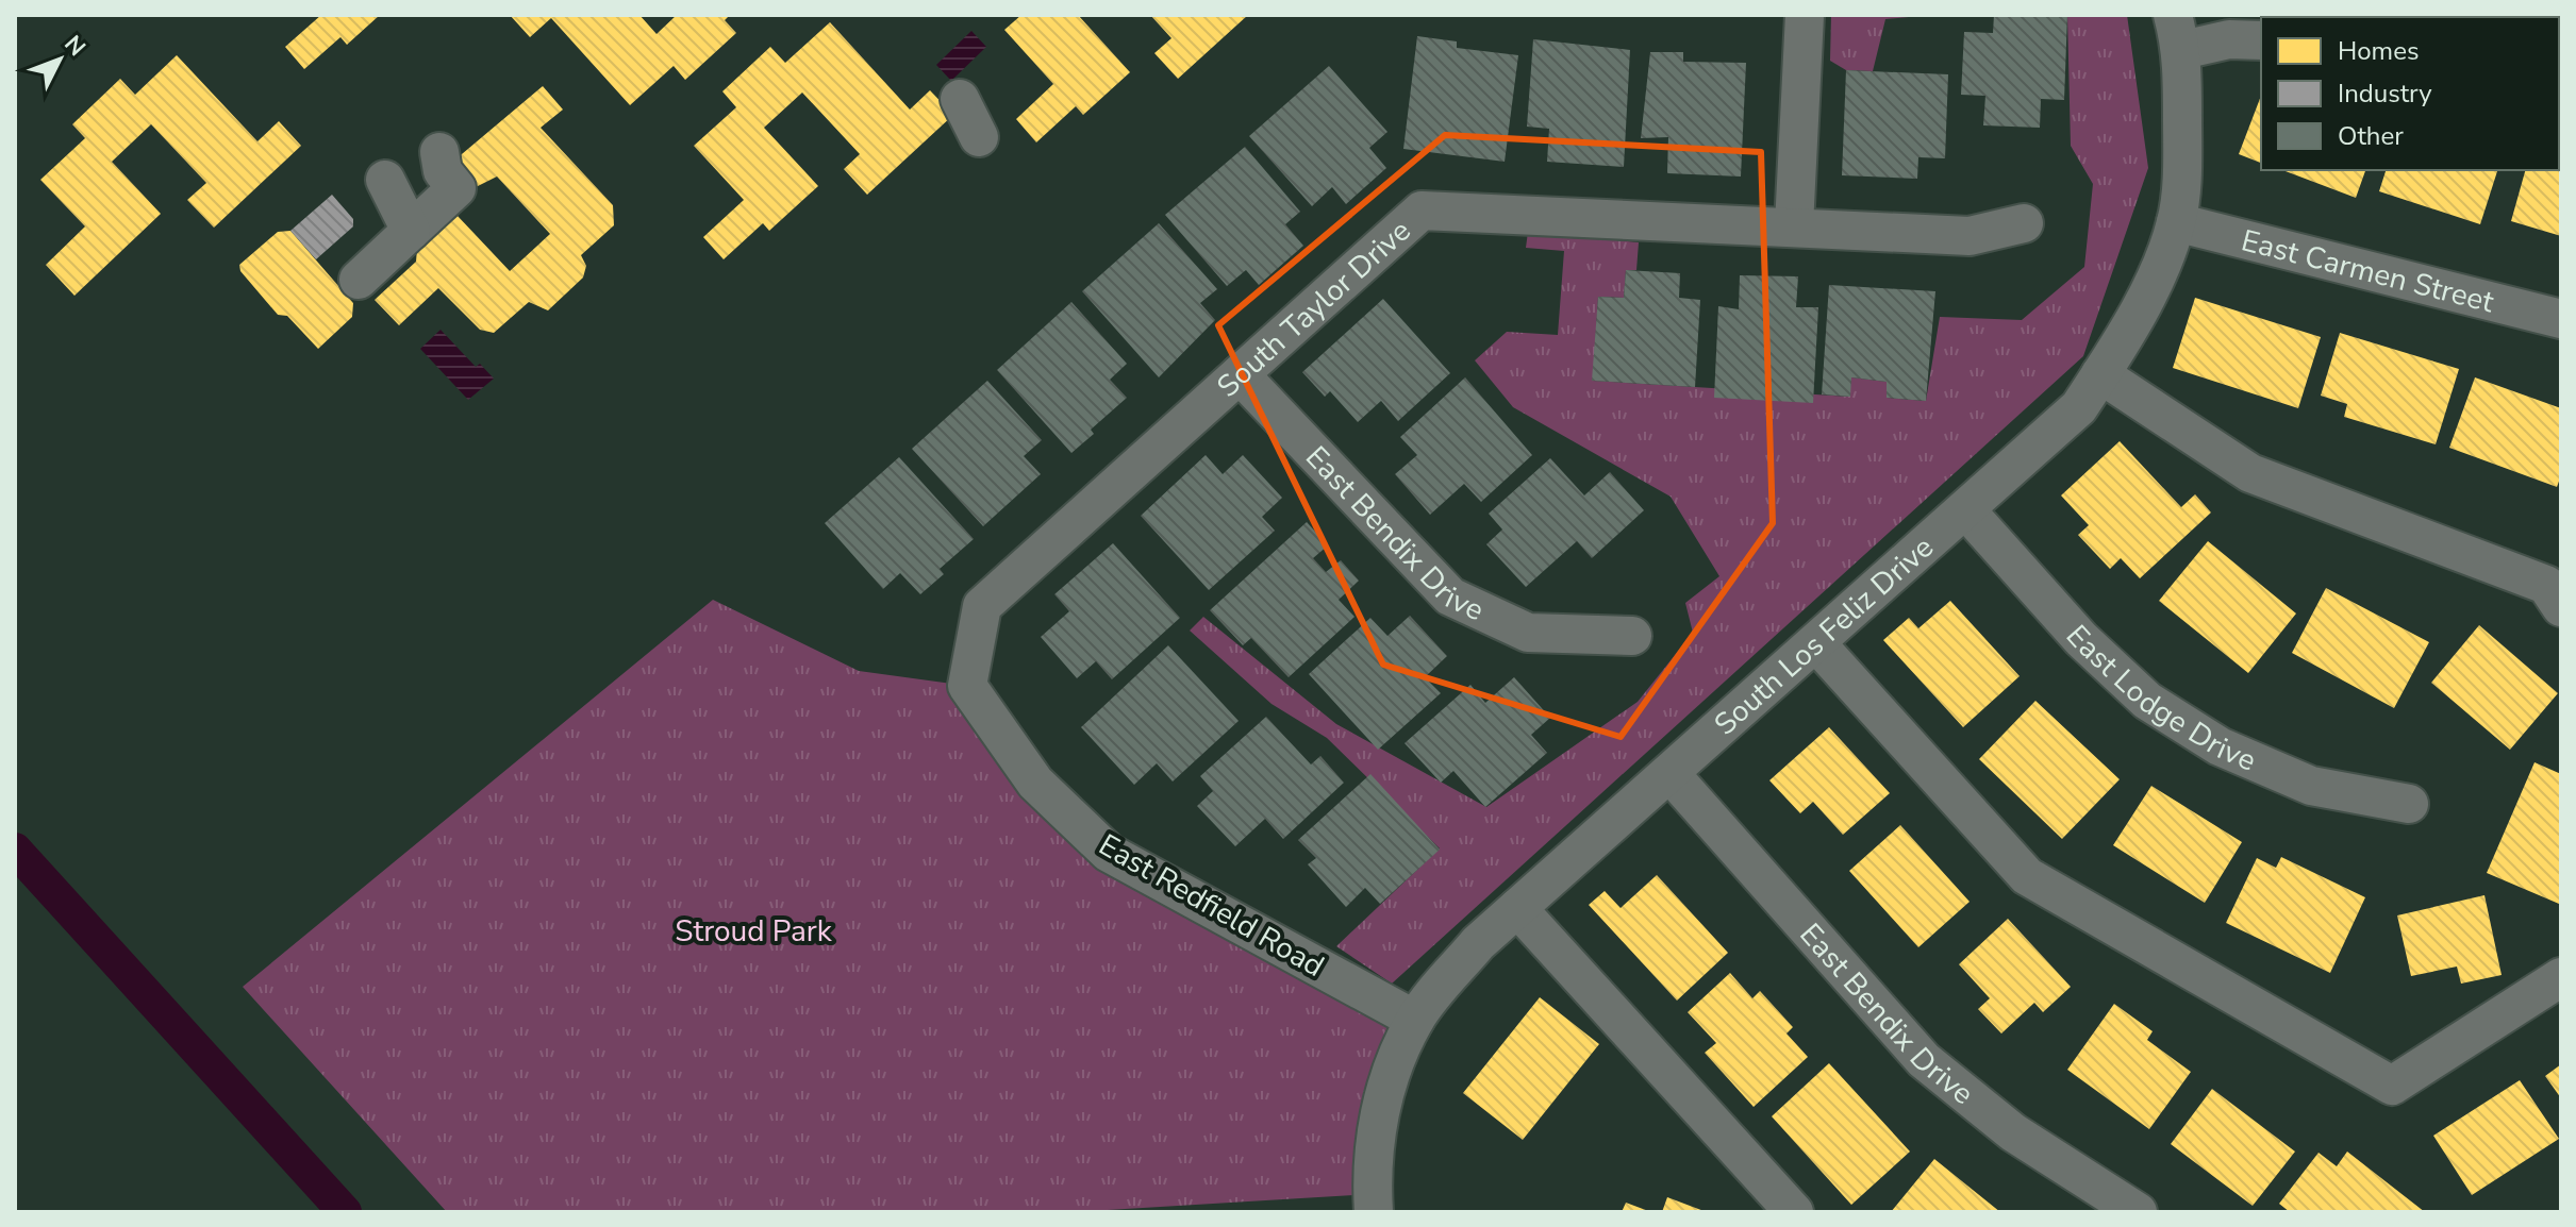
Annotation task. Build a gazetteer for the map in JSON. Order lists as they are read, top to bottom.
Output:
{
  "streets": {
    "street": [
      "East Carmen Street",
      "South Taylor Drive",
      "East Bendix Drive",
      "South Los Feliz Drive",
      "East Lodge Drive",
      "East Redfield Road"
    ]
  },
  "crossings": [
    ["East Carmen Street", "South Los Feliz Drive"],
    ["South Taylor Drive", "East Bendix Drive"],
    ["South Taylor Drive", "East Redfield Road"],
    ["East Bendix Drive", "South Los Feliz Drive"],
    ["South Los Feliz Drive", "East Lodge Drive"],
    ["South Los Feliz Drive", "East Redfield Road"]
  ],
  "parks": ["Stroud Park"],
  "legend": ["Homes", "Industry", "Other"],
  "north": "top right"
}
